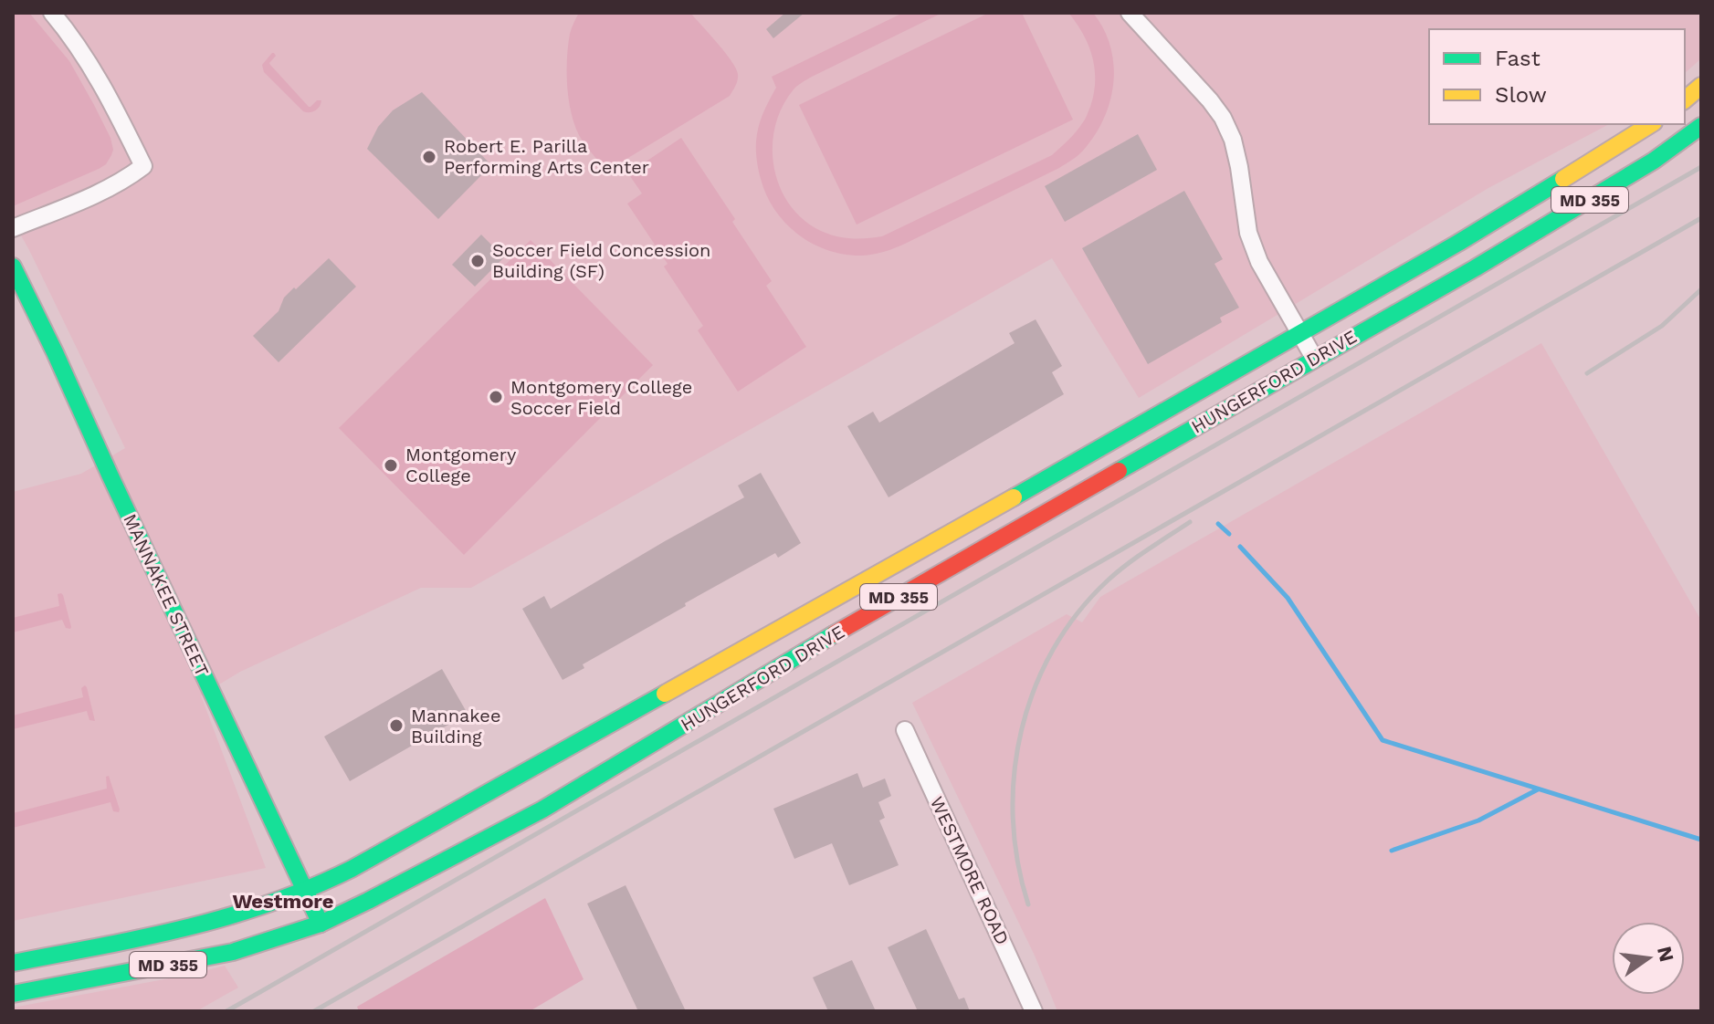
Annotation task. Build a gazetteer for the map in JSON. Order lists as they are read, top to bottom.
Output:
{
  "streets": {
    "main road": ["MD 355", "HUNGERFORD DRIVE", "MANNAKEE STREET"],
    "street": ["WESTMORE ROAD"]
  },
  "crossings": [
    ["HUNGERFORD DRIVE", "MANNAKEE STREET"]
  ],
  "districts": ["Westmore"],
  "places": [
    "Robert E. Parilla Performing Arts Center",
    "Soccer Field Concession Building (SF)",
    "Montgomery College Soccer Field",
    "Montgomery College",
    "Mannakee Building"
  ],
  "legend": ["Fast", "Slow"],
  "north": "right"
}
